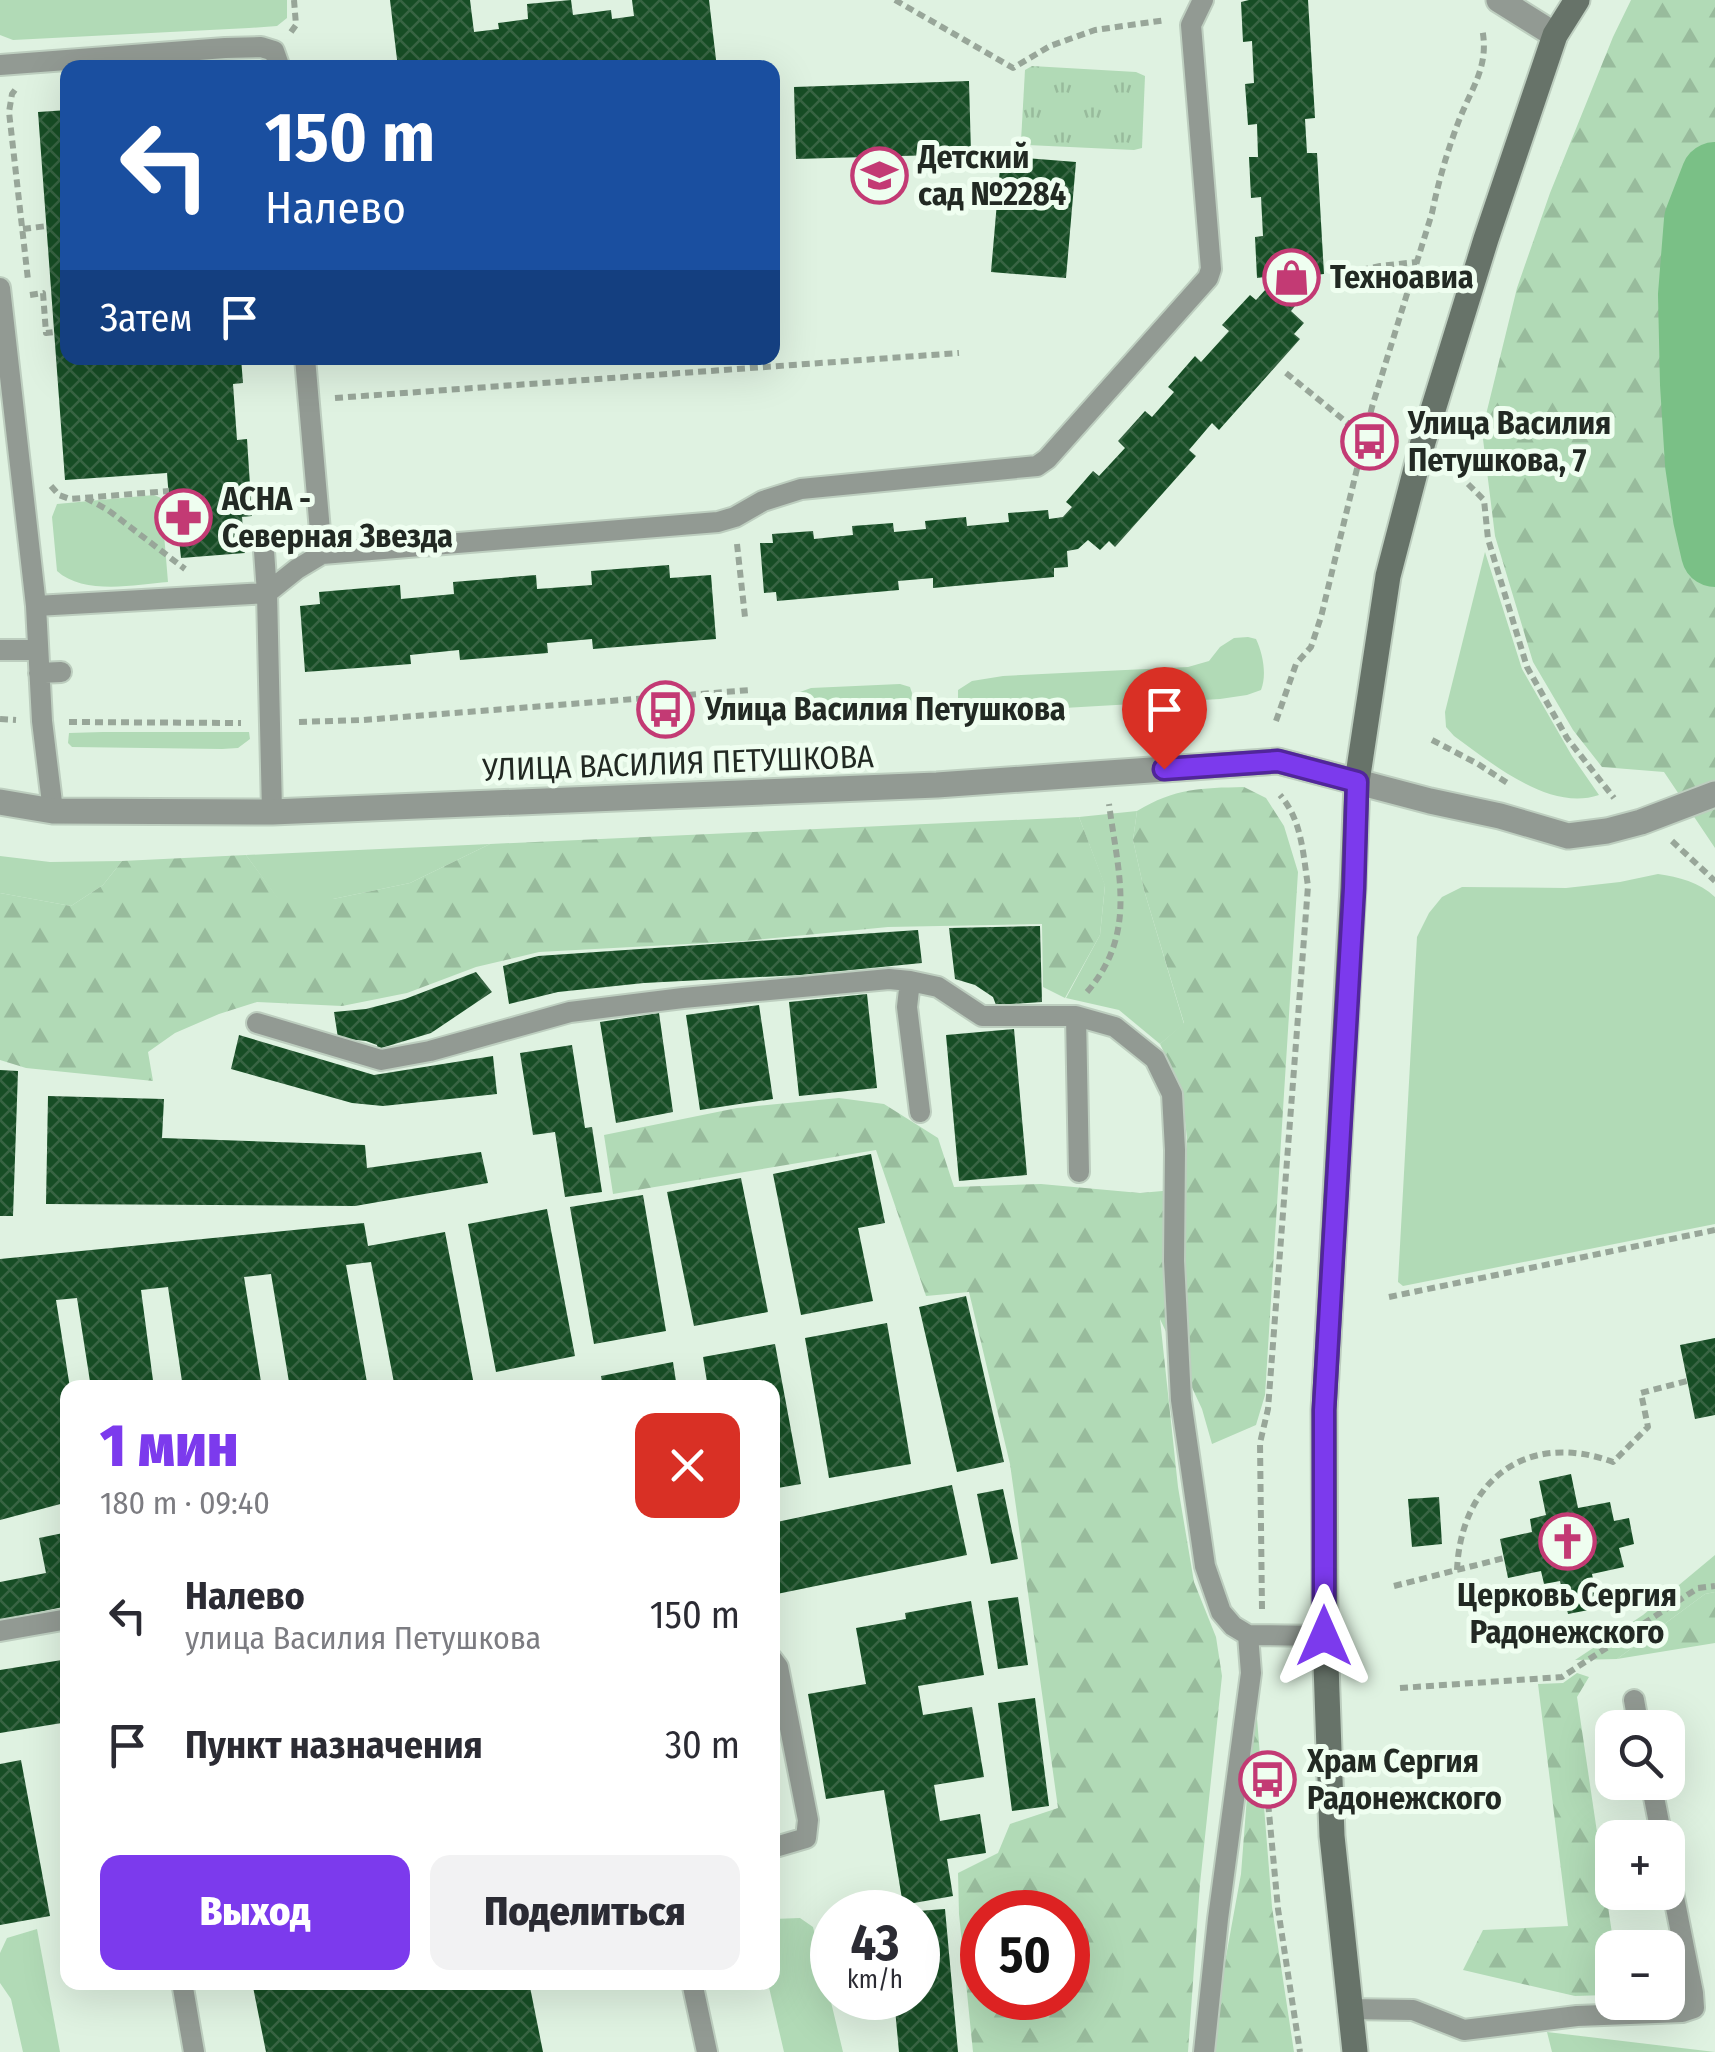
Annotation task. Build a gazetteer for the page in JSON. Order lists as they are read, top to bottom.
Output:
{
  "streets": {
    "street": ["УЛИЦА ВАСИЛИЯ ПЕТУШКОВА"]
  },
  "places": {
    "school or university": ["Детский сад №2284"],
    "shop": ["Техноавиа"],
    "bus stop": ["Улица Василия Петушкова, 7", "Улица Василия Петушкова", "Храм Сергия Радонежского"],
    "pharmacy": ["АСНА - Северная Звезда"],
    "church": ["Церковь Сергия Радонежского"]
  },
  "page": {
    "turn": ["150 m", "Налево"],
    "then": "Затем",
    "heading": ["1 мин", "180 m · 09:40"],
    "list": [
      {
        "name": "Налево",
        "note": "улица Василия Петушкова",
        "value": "150 m"
      },
      {
        "name": "Пункт назначения",
        "value": "30 m"
      }
    ],
    "map_buttons": ["+", "−"],
    "buttons": ["Выход", "Поделиться"],
    "speed": "43 km/h",
    "limit": "50"
  }
}
